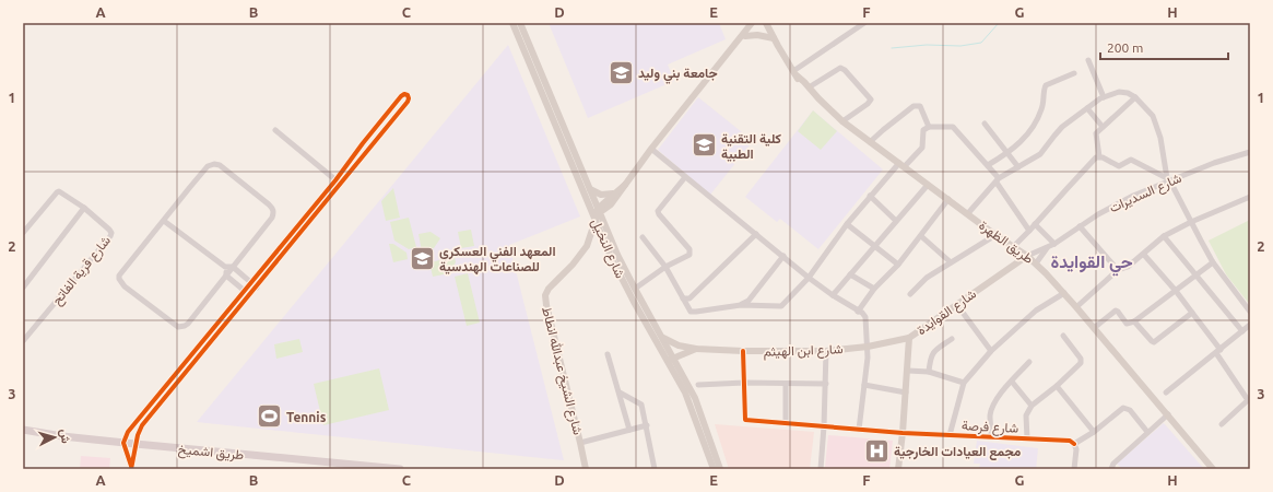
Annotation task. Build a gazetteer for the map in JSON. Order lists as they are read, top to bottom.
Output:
{
  "streets": {
    "highway": ["طريق اشميخ"],
    "main road": [
      "طريق الظهرة",
      "شارع النخيل",
      "شارع القوايدة",
      "شارع ابن الهيثم",
      "شارع الشيخ عبدالله انطاط"
    ],
    "street": ["شارع السديرات", "شارع قرية الفاتح", "شارع فرصة"]
  },
  "crossings": [
    ["شارع السديرات", "طريق الظهرة"],
    ["شارع السديرات", "شارع القوايدة"],
    ["طريق الظهرة", "شارع القوايدة"],
    ["شارع النخيل", "شارع الشيخ عبدالله انطاط"],
    ["شارع القوايدة", "شارع ابن الهيثم"],
    ["شارع القوايدة", "شارع فرصة"]
  ],
  "districts": ["حي القوايدة"],
  "places": {
    "school or university": ["جامعة بني وليد", "كلية التقنية الطبية", "المعهد الفني العسكري للصناعات الهندسية"],
    "sports": ["Tennis"],
    "hospital": ["مجمع العيادات الخارجية"]
  },
  "scale_bar": "200 m",
  "north": "right",
  "grid": {
    "columns": [
      "A",
      "B",
      "C",
      "D",
      "E",
      "F",
      "G",
      "H"
    ],
    "rows": ["1", "2", "3"]
  }
}
